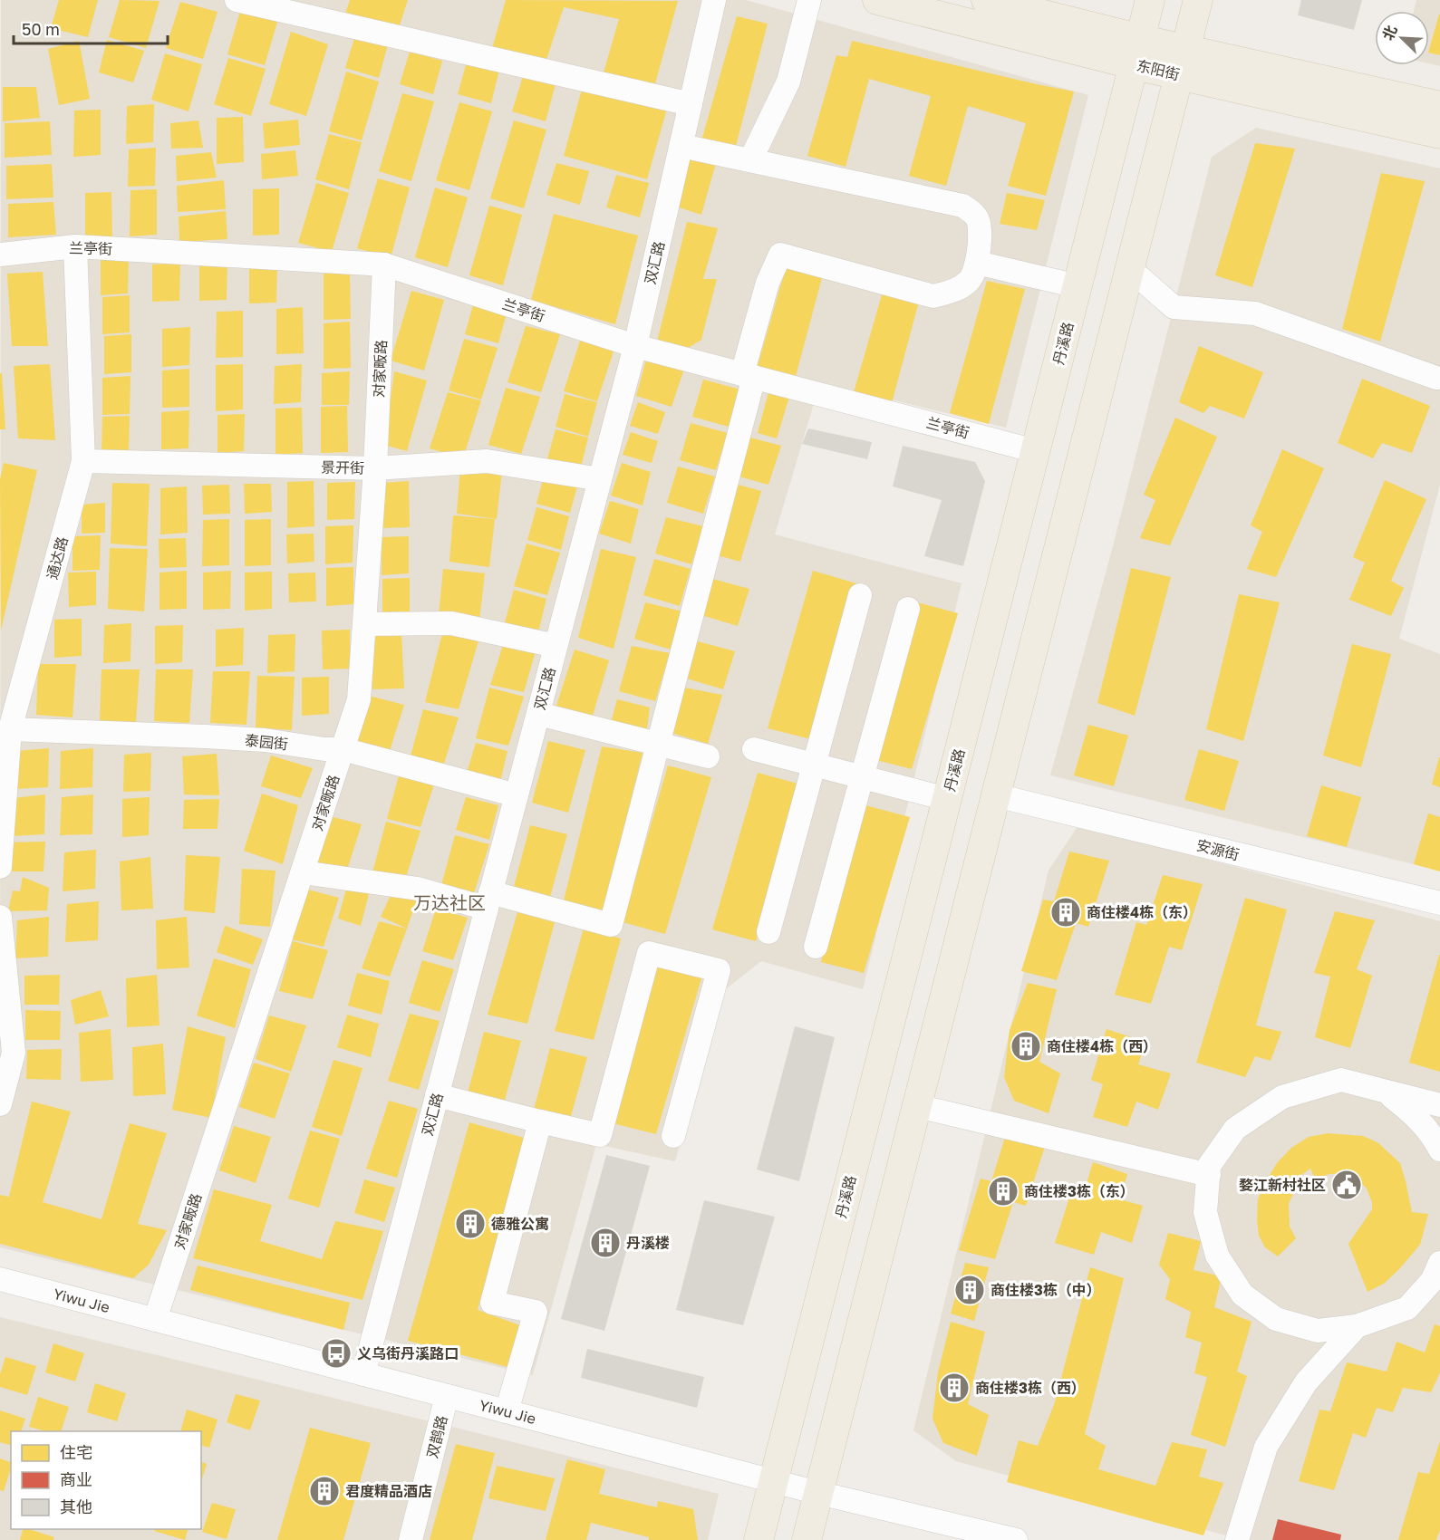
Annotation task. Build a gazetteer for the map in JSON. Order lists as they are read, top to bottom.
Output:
{
  "streets": {
    "main road": ["东阳街", "丹溪路"],
    "street": [
      "兰亭街",
      "双汇路",
      "对家畈路",
      "景开街",
      "通达路",
      "泰园街",
      "安源街",
      "Yiwu Jie",
      "双鹊路"
    ]
  },
  "crossings": [
    ["东阳街", "丹溪路"],
    ["兰亭街", "双汇路"],
    ["兰亭街", "丹溪路"],
    ["兰亭街", "对家畈路"],
    ["兰亭街", "通达路"],
    ["双汇路", "景开街"],
    ["双汇路", "泰园街"],
    ["双汇路", "Yiwu Jie"],
    ["丹溪路", "Yiwu Jie"],
    ["对家畈路", "景开街"],
    ["对家畈路", "泰园街"],
    ["对家畈路", "Yiwu Jie"],
    ["景开街", "通达路"],
    ["通达路", "泰园街"],
    ["Yiwu Jie", "双鹊路"]
  ],
  "districts": ["万达社区"],
  "places": {
    "building": [
      "商住楼4栋（东）",
      "商住楼4栋（西）",
      "商住楼3栋（东）",
      "德雅公寓",
      "丹溪楼",
      "商住楼3栋（中）",
      "商住楼3栋（西）",
      "君度精品酒店"
    ],
    "public building": ["婺江新村社区"],
    "bus stop": ["义乌街丹溪路口"]
  },
  "legend": ["住宅", "商业", "其他"],
  "scale_bar": "50 m",
  "north": "top left"
}
